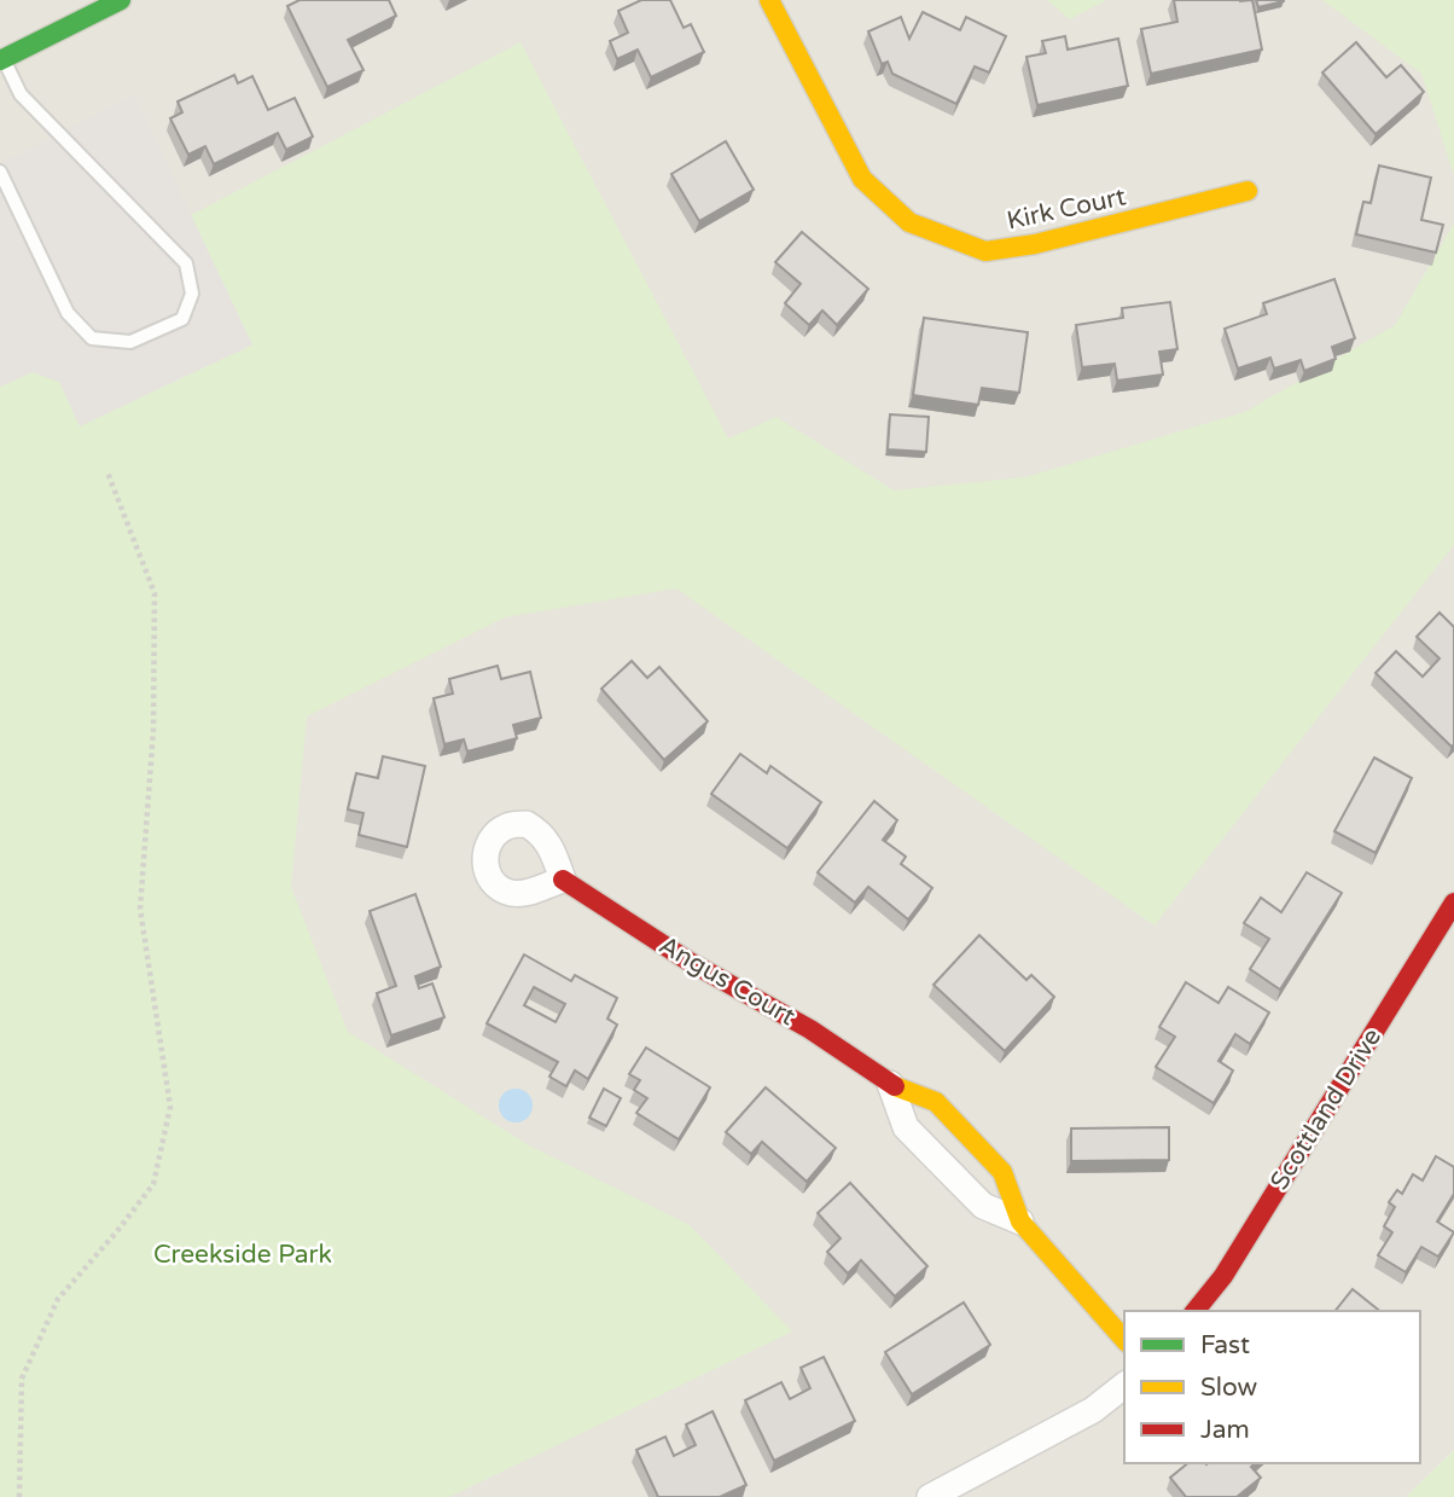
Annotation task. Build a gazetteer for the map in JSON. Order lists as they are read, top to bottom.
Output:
{
  "streets": {
    "street": ["Kirk Court", "Angus Court", "Scottland Drive"]
  },
  "parks": ["Creekside Park"],
  "legend": ["Fast", "Slow", "Jam"]
}
